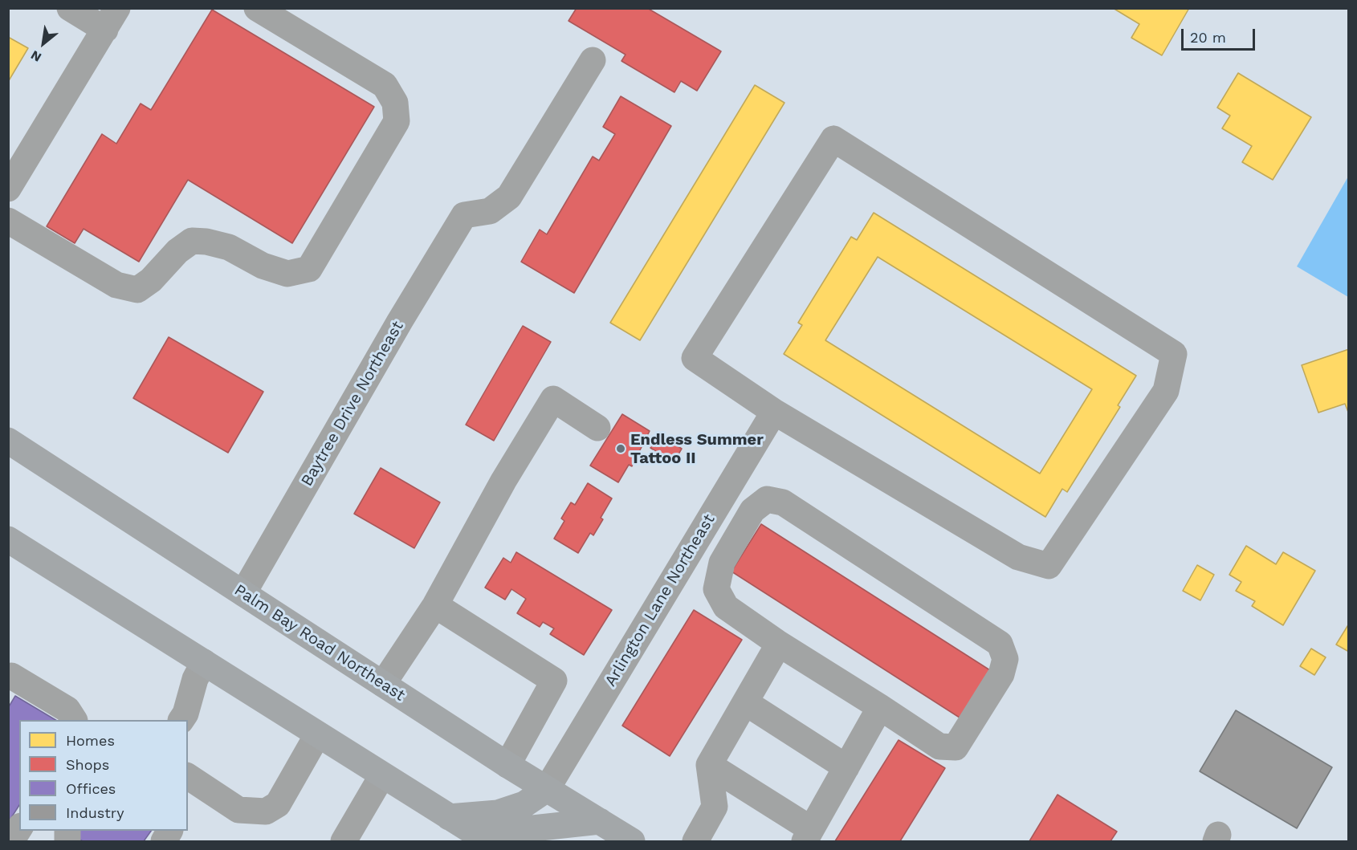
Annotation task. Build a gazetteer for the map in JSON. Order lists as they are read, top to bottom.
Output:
{
  "streets": {
    "main road": ["Palm Bay Road Northeast"],
    "street": ["Baytree Drive Northeast", "Arlington Lane Northeast"]
  },
  "crossings": [
    ["Baytree Drive Northeast", "Palm Bay Road Northeast"],
    ["Arlington Lane Northeast", "Palm Bay Road Northeast"]
  ],
  "places": ["Endless Summer Tattoo II"],
  "legend": [
    "Homes",
    "Shops",
    "Offices",
    "Industry"
  ],
  "scale_bar": "20 m",
  "north": "bottom left"
}
